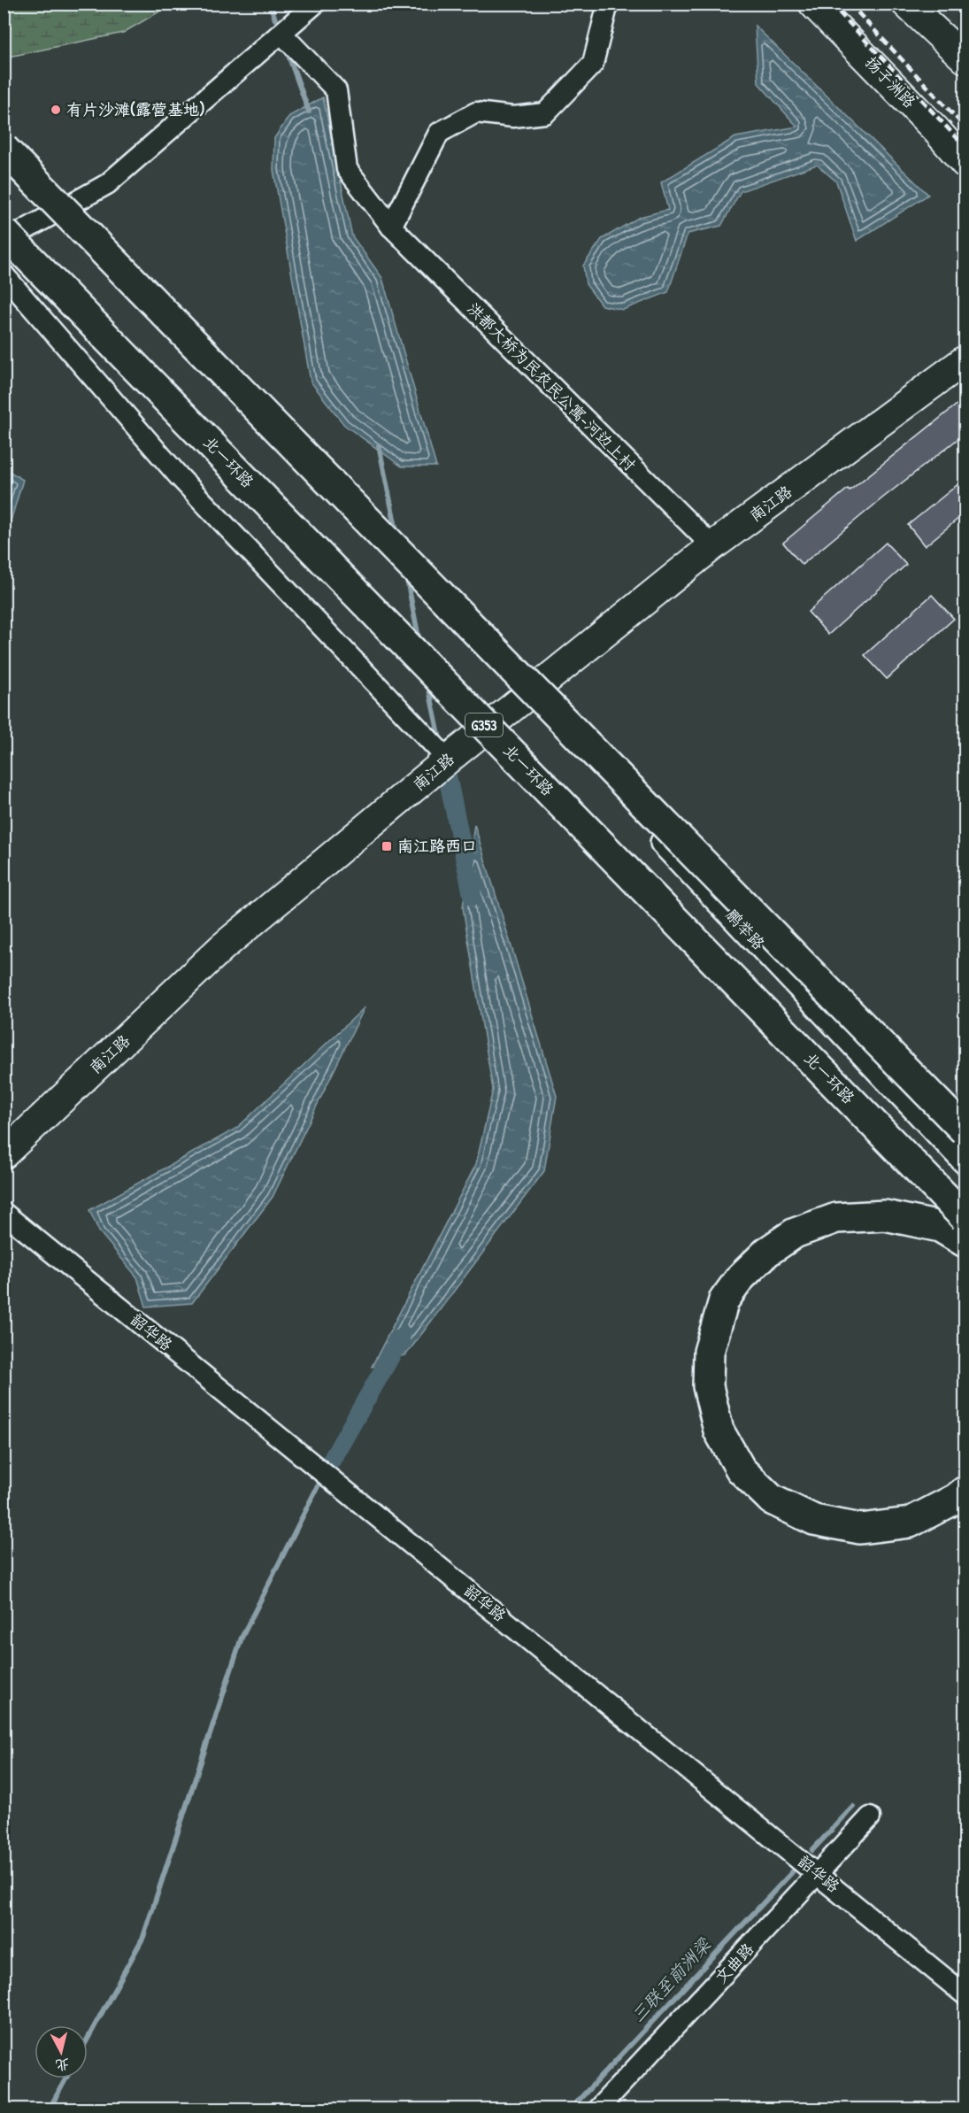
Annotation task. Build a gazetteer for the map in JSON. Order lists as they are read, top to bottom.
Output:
{
  "streets": {
    "highway": ["北一环路", "G353"],
    "main road": ["扬子洲路", "南江路"],
    "street": [
      "洪都大桥为民农民公寓-河边上村",
      "鹏举路",
      "韶华路",
      "文曲路"
    ]
  },
  "crossings": [
    ["洪都大桥为民农民公寓-河边上村", "南江路"],
    ["南江路", "鹏举路"],
    ["韶华路", "文曲路"]
  ],
  "water": ["三联至前洲梁"],
  "places": {
    "other": ["有片沙滩(露营基地)"],
    "transit": ["南江路西口"]
  },
  "north": "bottom"
}
